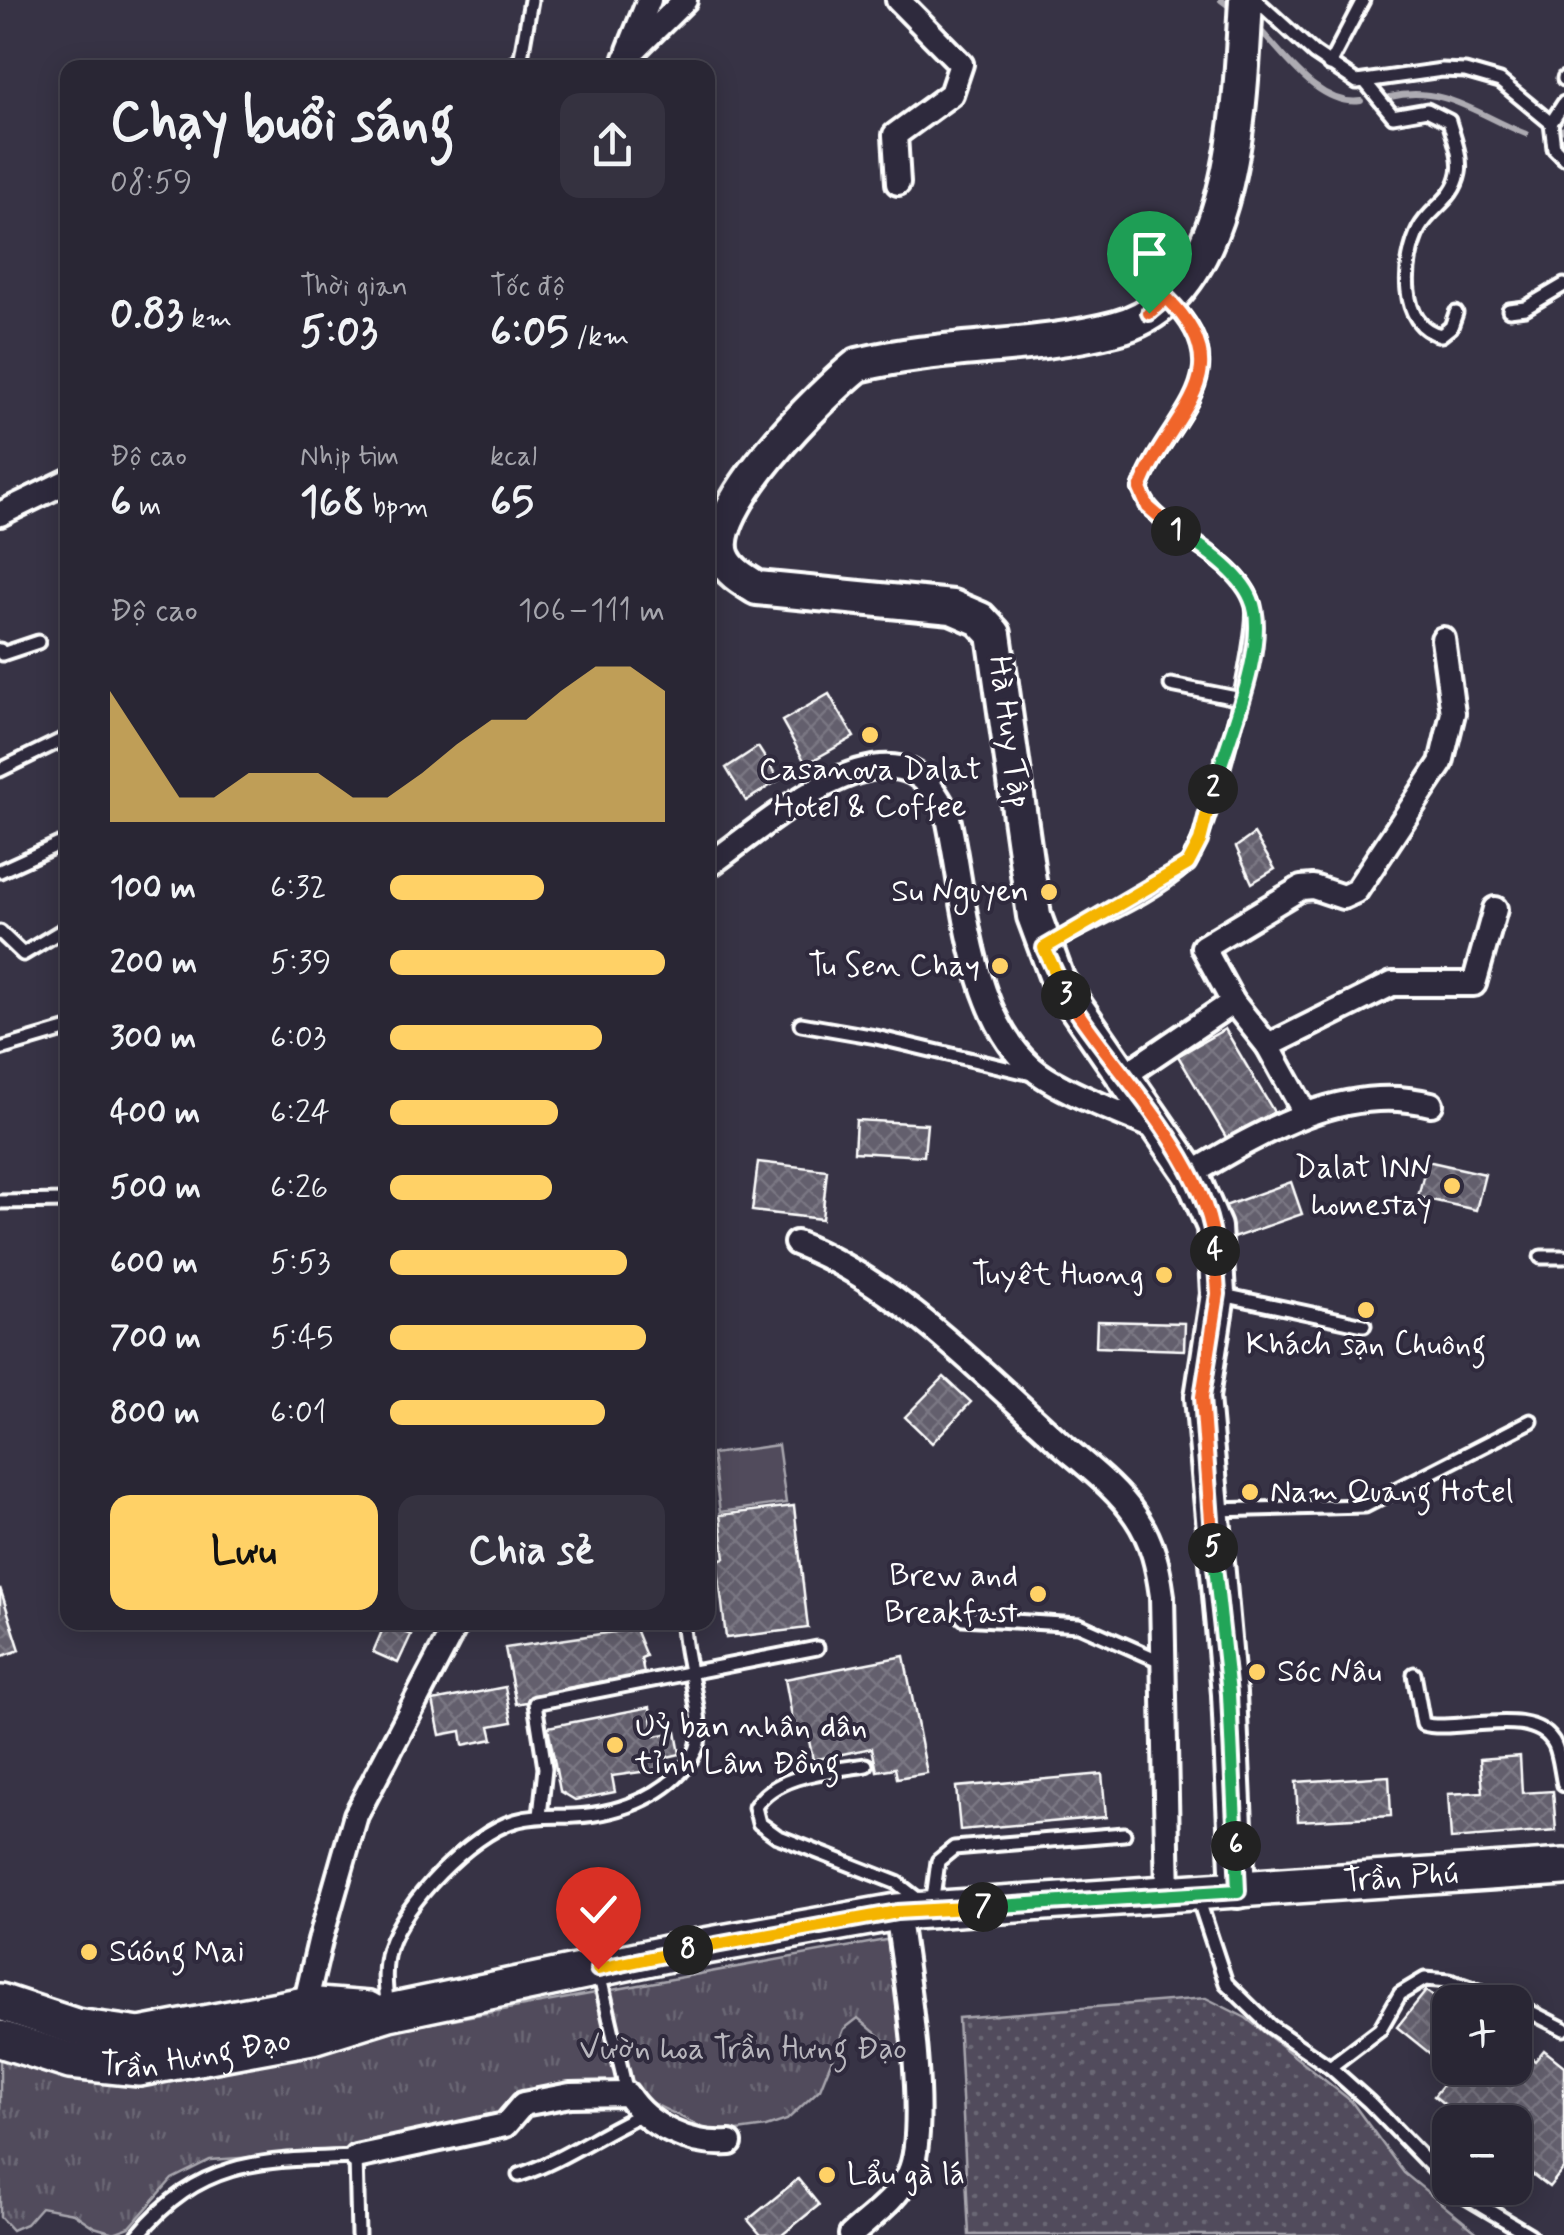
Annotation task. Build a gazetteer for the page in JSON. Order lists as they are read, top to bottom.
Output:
{
  "streets": {
    "main road": ["Trần Phú", "Trần Hưng Đạo"],
    "street": ["Hà Huy Tập"]
  },
  "crossings": [
    ["Hà Huy Tập", "Trần Phú"],
    ["Hà Huy Tập", "Trần Hưng Đạo"],
    ["Trần Phú", "Trần Hưng Đạo"]
  ],
  "parks": ["Vườn hoa Trần Hưng Đạo"],
  "places": [
    "Casanova Dalat Hotel & Coffee",
    "Su Nguyen",
    "Tu Sen Chay",
    "Dalat INN homestay",
    "Tuyêt Huong",
    "Khách sạn Chuông",
    "Nam Quang Hotel",
    "Brew and Breakfast",
    "Sóc Nâu",
    "Uỷ ban nhân dân tỉnh Lâm Đồng",
    "Súóng Mai",
    "Lẩu gà lá"
  ],
  "page": {
    "heading": ["Chạy buổi sáng", "08:59"],
    "stats": [
      ["0.83 km"],
      ["Thời gian", "5:03"],
      ["Tốc độ", "6:05 /km"],
      ["Độ cao", "6 m"],
      ["Nhịp tim", "168 bpm"],
      ["kcal", "65"]
    ],
    "pins": [
      "1",
      "2",
      "3",
      "4",
      "5",
      "6",
      "7",
      "8"
    ],
    "chart": ["Độ cao", "106–111 m"],
    "list": [
      {
        "name": "100 m",
        "note": "6:32"
      },
      {
        "name": "200 m",
        "note": "5:39"
      },
      {
        "name": "300 m",
        "note": "6:03"
      },
      {
        "name": "400 m",
        "note": "6:24"
      },
      {
        "name": "500 m",
        "note": "6:26"
      },
      {
        "name": "600 m",
        "note": "5:53"
      },
      {
        "name": "700 m",
        "note": "5:45"
      },
      {
        "name": "800 m",
        "note": "6:01"
      }
    ],
    "buttons": ["Lưu", "Chia sẻ"],
    "map_buttons": ["+", "−"]
  }
}
